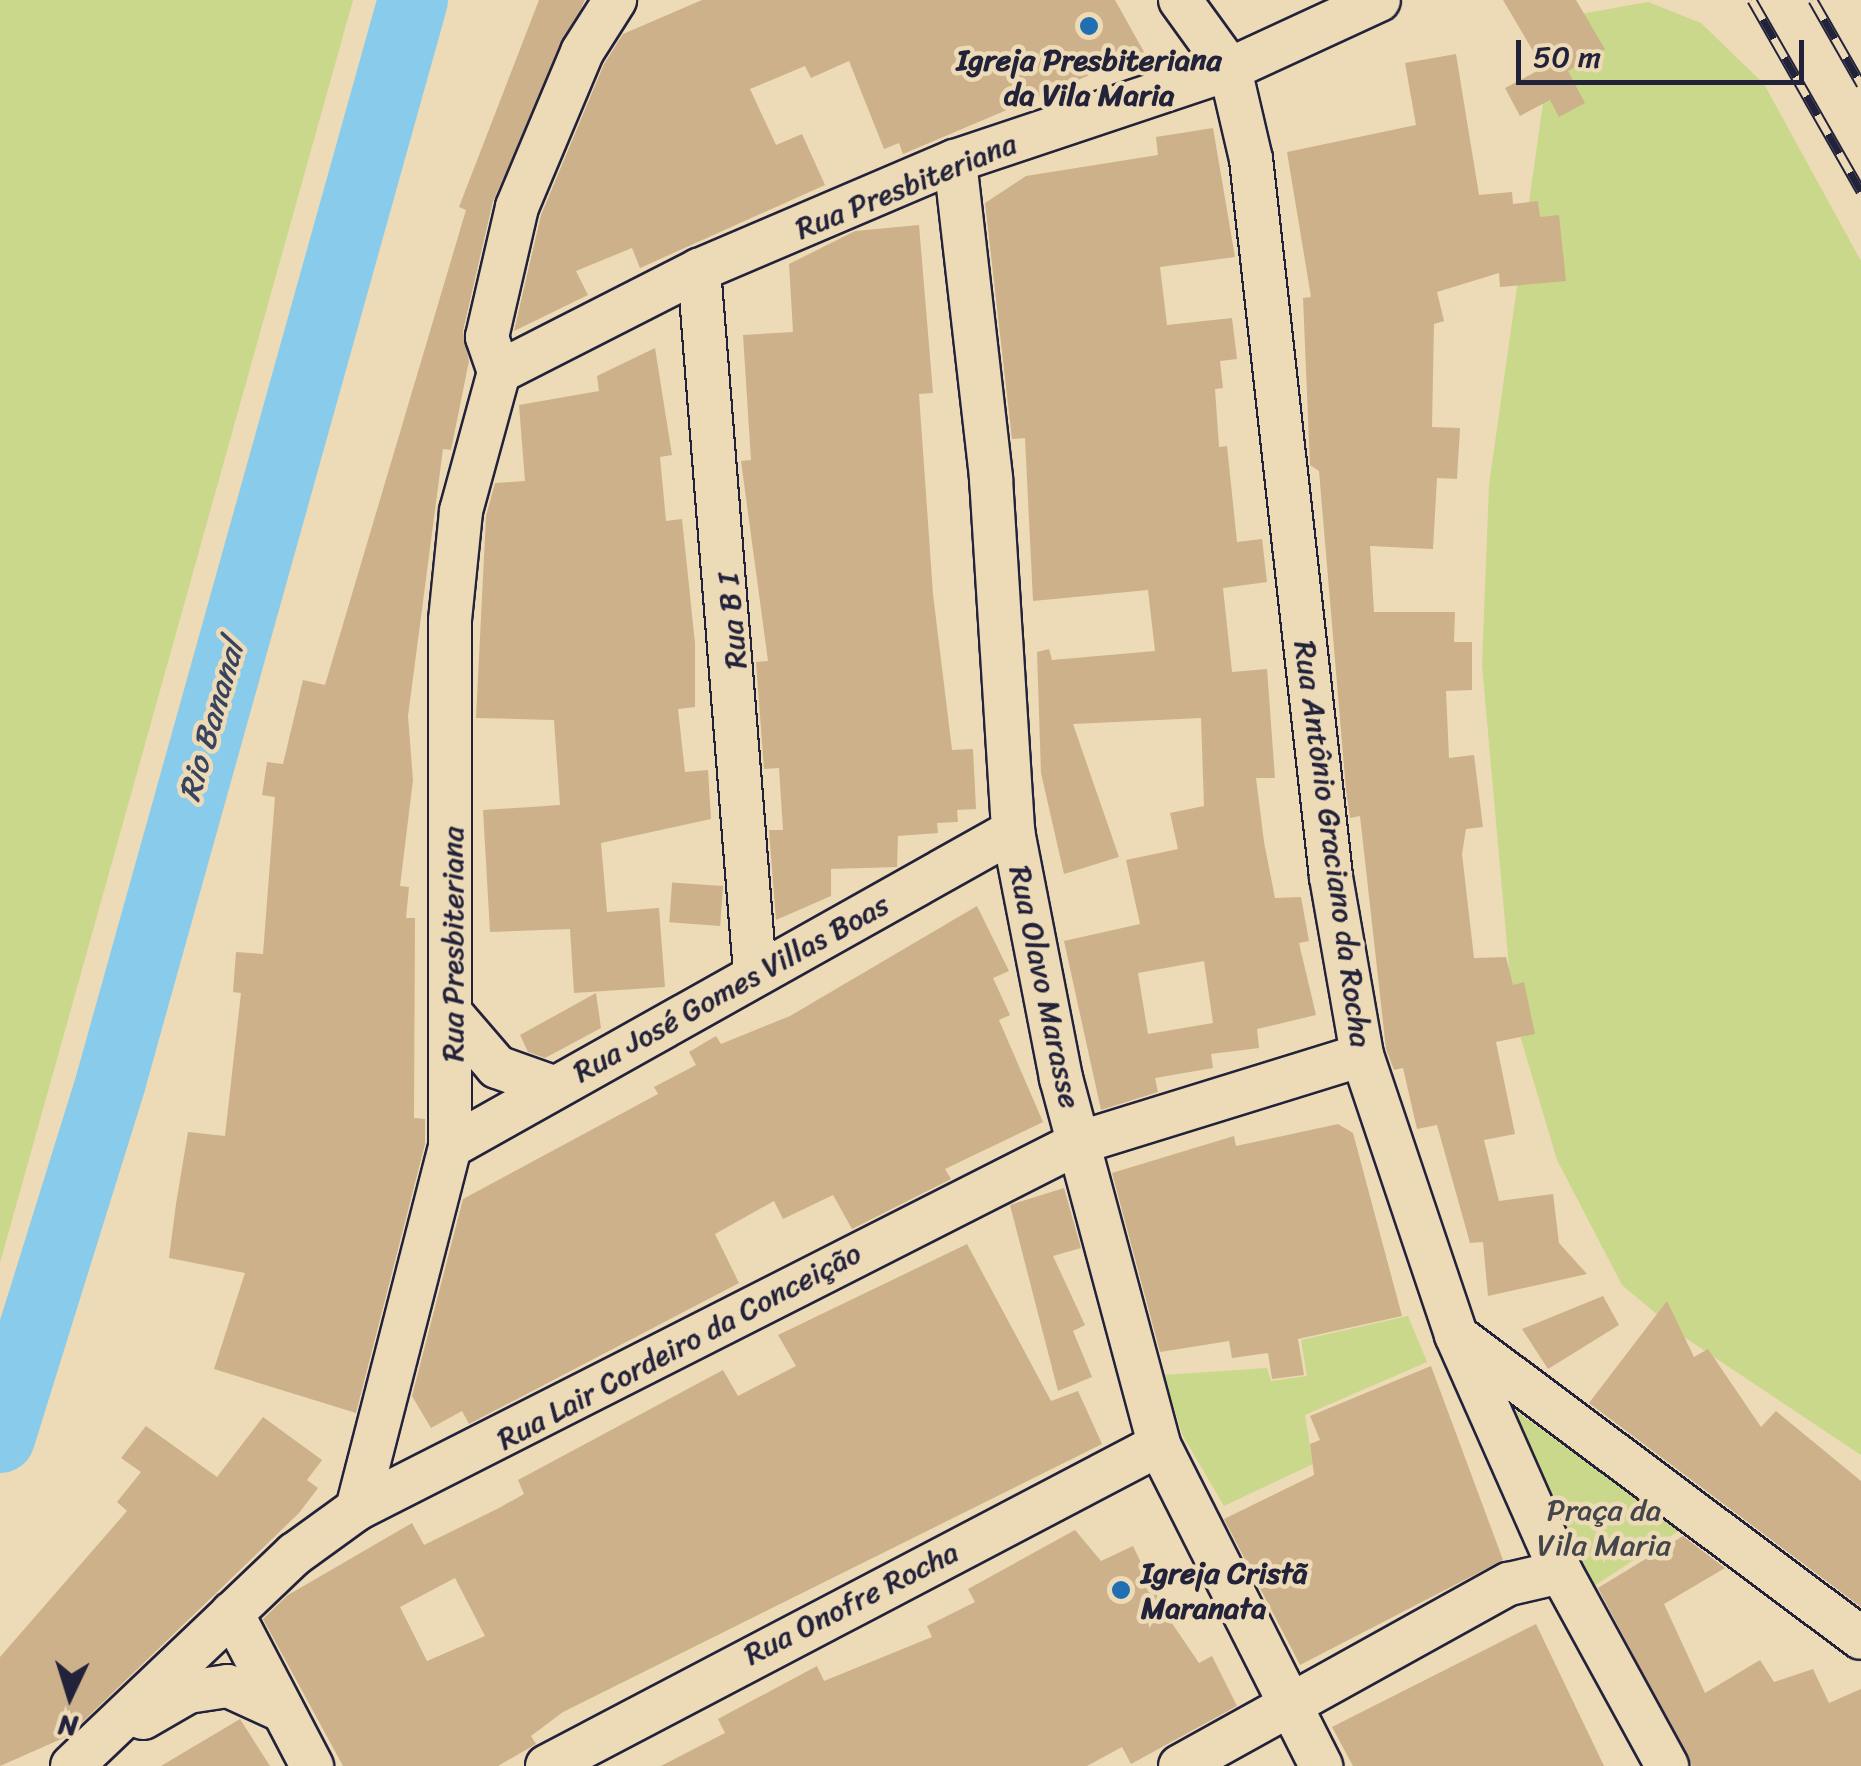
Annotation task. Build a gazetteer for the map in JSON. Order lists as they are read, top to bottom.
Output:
{
  "streets": {
    "street": [
      "Rua Presbiteriana",
      "Rua B I",
      "Rua Antônio Graciano da Rocha",
      "Rua Olavo Marasse",
      "Rua José Gomes Villas Boas",
      "Rua Lair Cordeiro da Conceição",
      "Rua Onofre Rocha"
    ]
  },
  "crossings": [
    ["Rua Presbiteriana", "Rua B I"],
    ["Rua Presbiteriana", "Rua Antônio Graciano da Rocha"],
    ["Rua Presbiteriana", "Rua Olavo Marasse"],
    ["Rua Presbiteriana", "Rua José Gomes Villas Boas"],
    ["Rua Presbiteriana", "Rua Lair Cordeiro da Conceição"],
    ["Rua B I", "Rua José Gomes Villas Boas"],
    ["Rua Antônio Graciano da Rocha", "Rua Lair Cordeiro da Conceição"],
    ["Rua Olavo Marasse", "Rua José Gomes Villas Boas"],
    ["Rua Olavo Marasse", "Rua Lair Cordeiro da Conceição"],
    ["Rua Olavo Marasse", "Rua Onofre Rocha"]
  ],
  "water": ["Rio Bananal"],
  "parks": ["Praça da Vila Maria"],
  "places": ["Igreja Presbiteriana da Vila Maria", "Igreja Cristã Maranata"],
  "scale_bar": "50 m",
  "north": "bottom"
}
